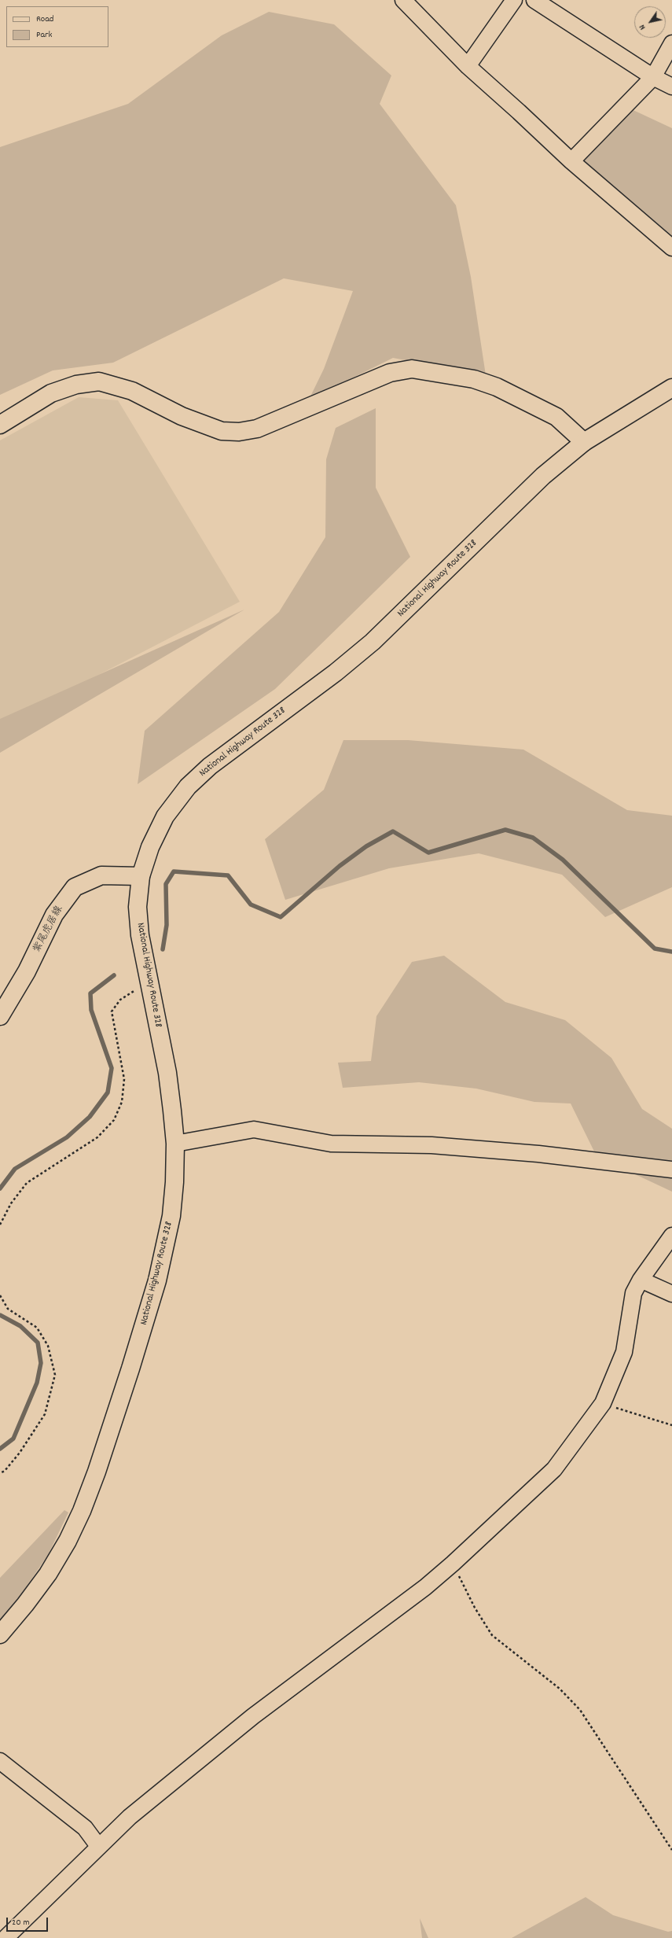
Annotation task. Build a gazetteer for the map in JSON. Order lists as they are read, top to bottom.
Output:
{
  "streets": {
    "main road": ["National Highway Route 328", "紫尾虎居線"]
  },
  "crossings": [
    ["National Highway Route 328", "紫尾虎居線"]
  ],
  "legend": ["Road", "Park"],
  "scale_bar": "20 m",
  "north": "bottom left"
}
